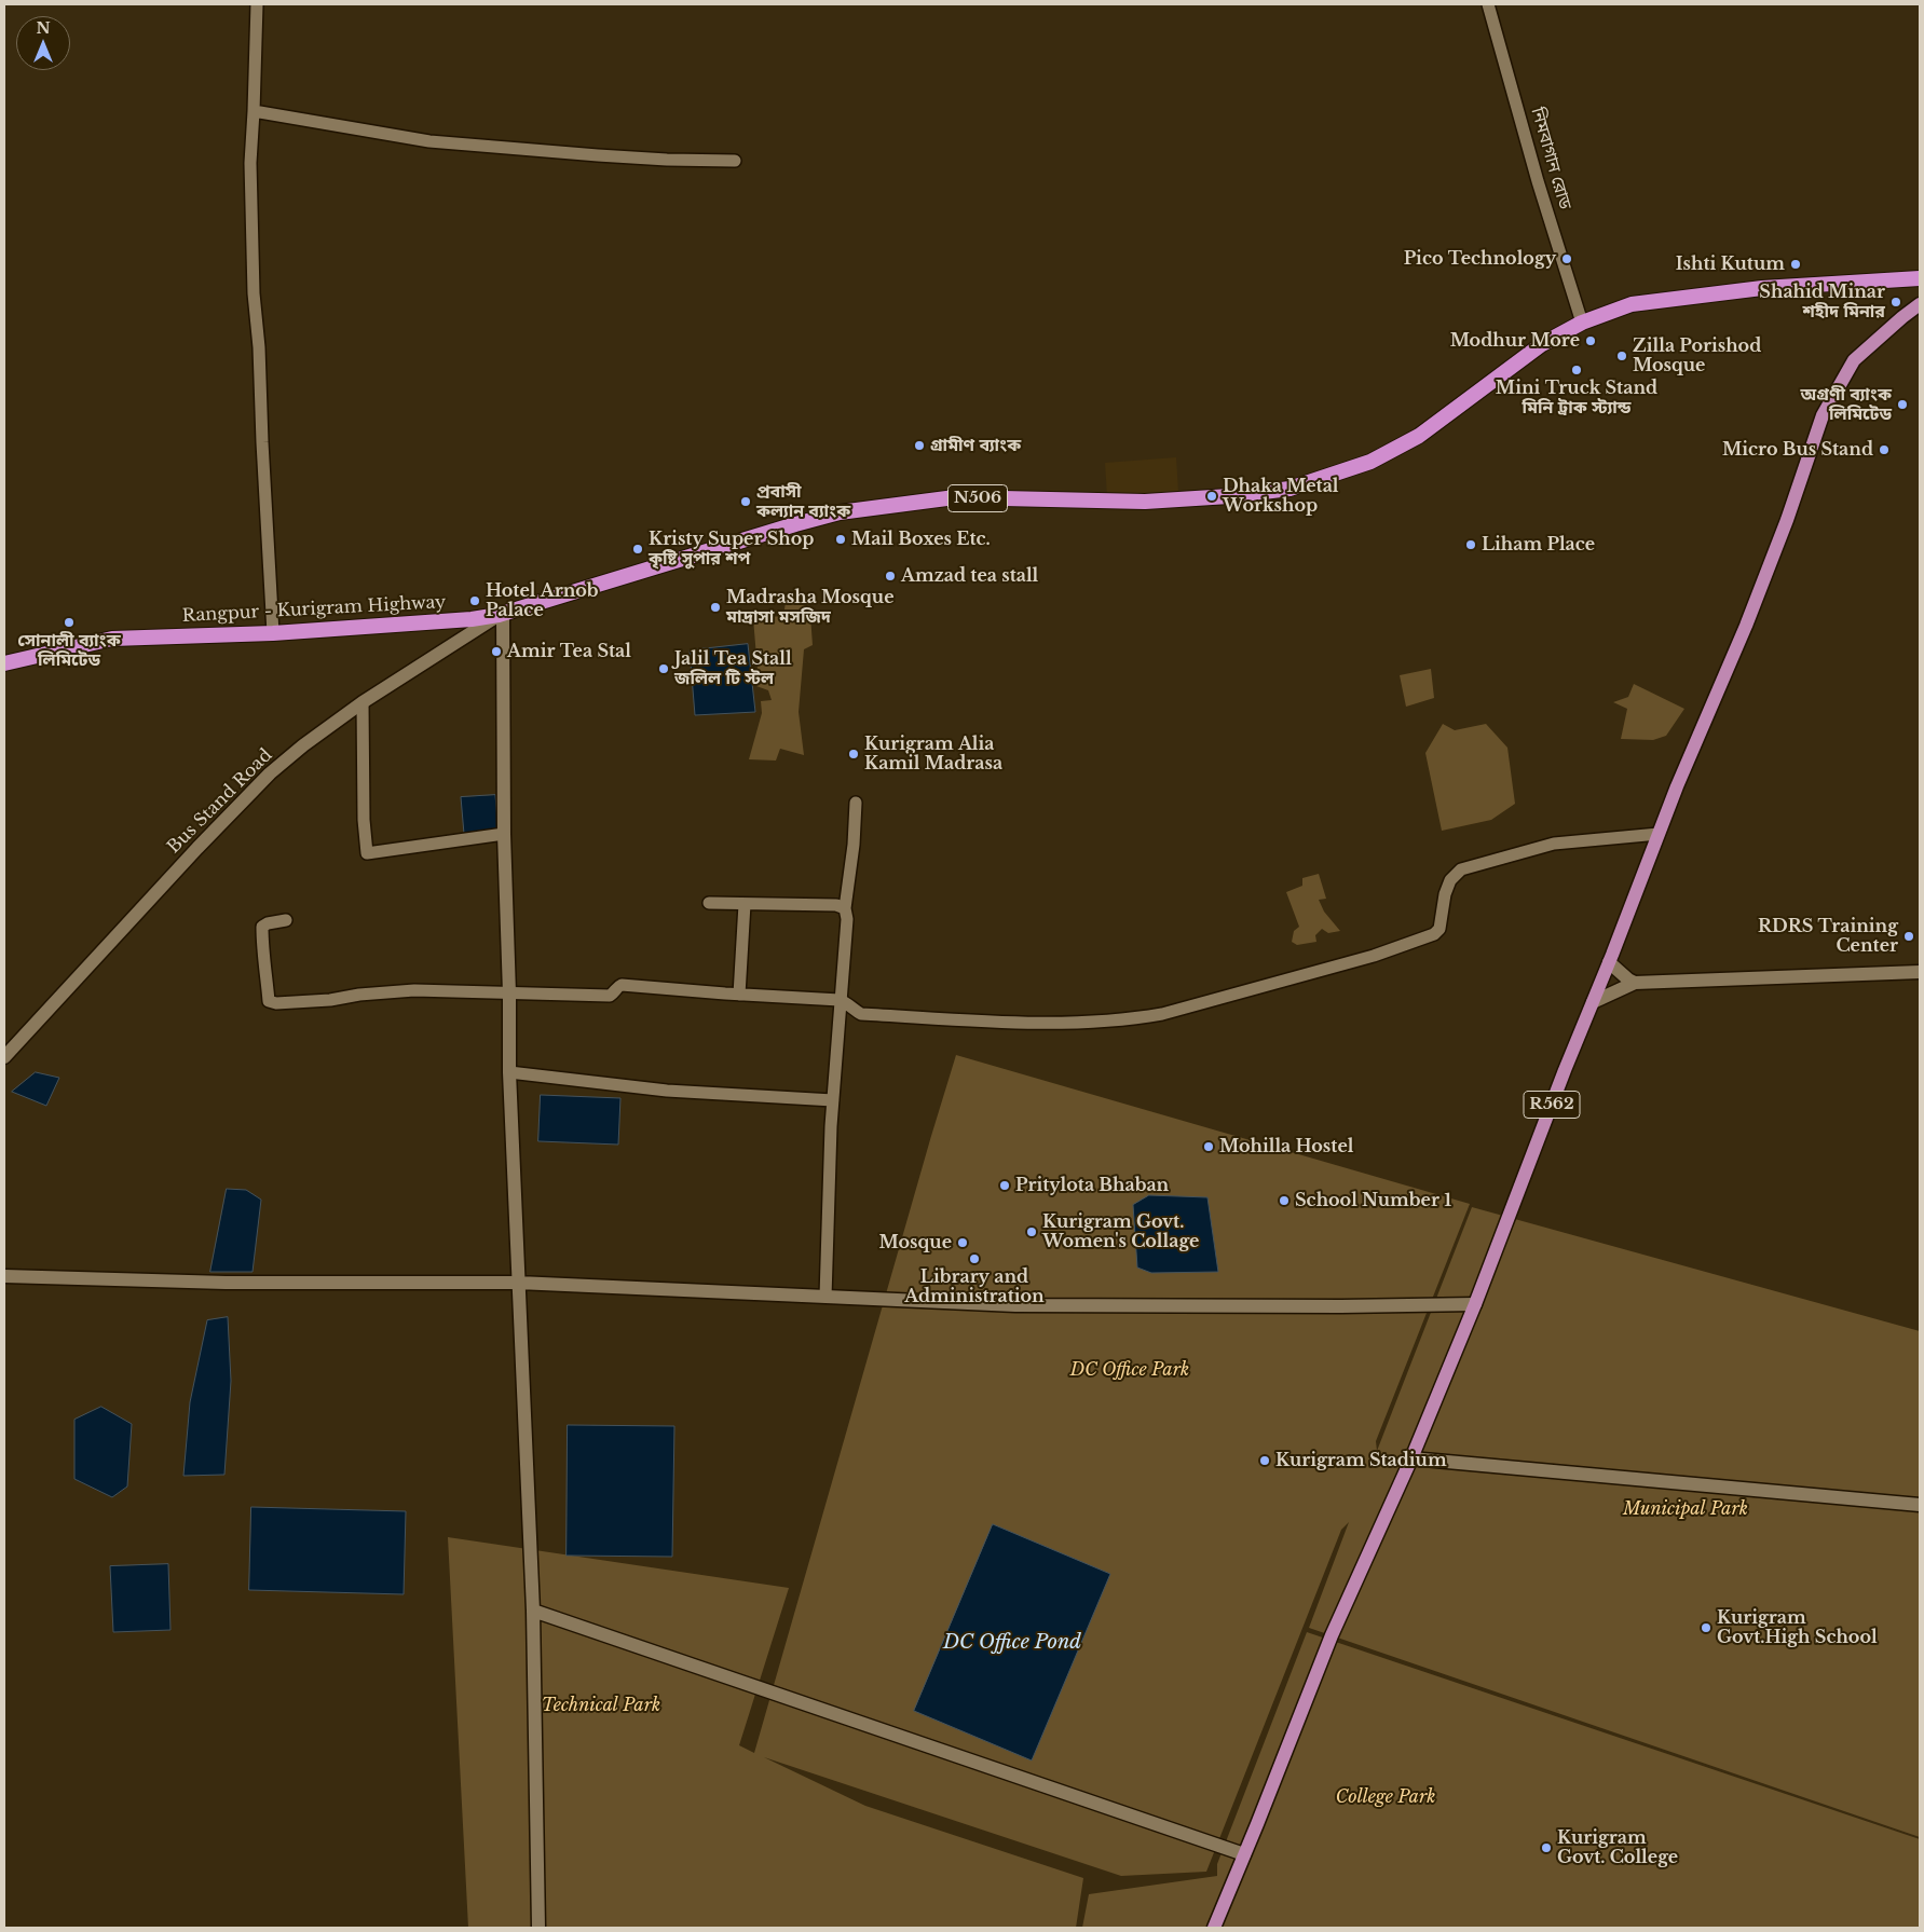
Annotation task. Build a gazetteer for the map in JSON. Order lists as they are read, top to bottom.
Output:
{
  "streets": {
    "highway": ["N506", "Rangpur - Kurigram Highway"],
    "main road": ["R562"],
    "street": ["নিমবাগান রোড", "Bus Stand Road"]
  },
  "crossings": [
    ["নিমবাগান রোড", "Rangpur - Kurigram Highway"],
    ["Rangpur - Kurigram Highway", "Bus Stand Road"]
  ],
  "water": ["DC Office Pond"],
  "parks": [
    "DC Office Park",
    "Municipal Park",
    "Technical Park",
    "College Park"
  ],
  "places": [
    "Pico Technology",
    "Ishti Kutum",
    "Shahid Minar শহীদ মিনার",
    "Modhur More",
    "Zilla Porishod Mosque",
    "Mini Truck Stand মিনি ট্রাক স্ট্যান্ড",
    "অগ্রণী ব্যাংক লিমিটেড",
    "গ্রামীণ ব্যাংক",
    "Micro Bus Stand",
    "Dhaka Metal Workshop",
    "প্রবাসী কল্যান ব্যাংক",
    "Mail Boxes Etc.",
    "Liham Place",
    "Kristy Super Shop কৃষ্টি সুপার শপ",
    "Amzad tea stall",
    "Hotel Arnob Palace",
    "Madrasha Mosque মাদ্রাসা মসজিদ",
    "সোনালী ব্যাংক লিমিটেড",
    "Amir Tea Stal",
    "Jalil Tea Stall জলিল টি স্টল",
    "Kurigram Alia Kamil Madrasa",
    "RDRS Training Center",
    "Mohilla Hostel",
    "Pritylota Bhaban",
    "School Number 1",
    "Kurigram Govt. Women's Collage",
    "Mosque",
    "Library and Administration",
    "Kurigram Stadium",
    "Kurigram Govt.High School",
    "Kurigram Govt. College"
  ],
  "north": "top"
}
